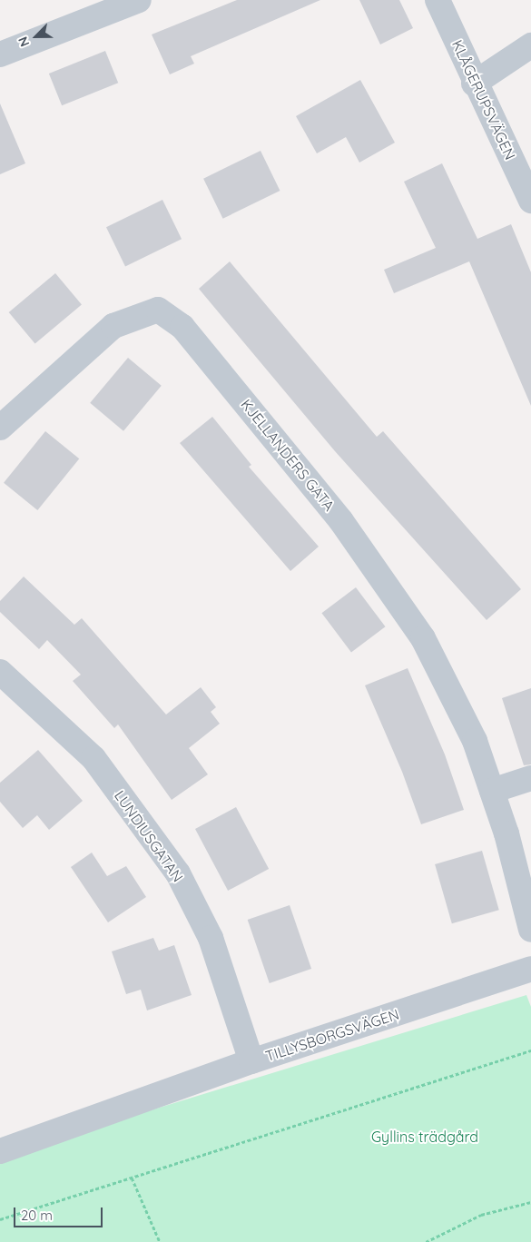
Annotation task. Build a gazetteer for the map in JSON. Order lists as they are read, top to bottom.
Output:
{
  "streets": {
    "street": [
      "KLÅGERUPSVÄGEN",
      "KJELLANDERS GATA",
      "LUNDIUSGATAN",
      "TILLYSBORGSVÄGEN"
    ]
  },
  "crossings": [
    ["LUNDIUSGATAN", "TILLYSBORGSVÄGEN"]
  ],
  "parks": ["Gyllins trädgård"],
  "scale_bar": "20 m",
  "north": "bottom left"
}
